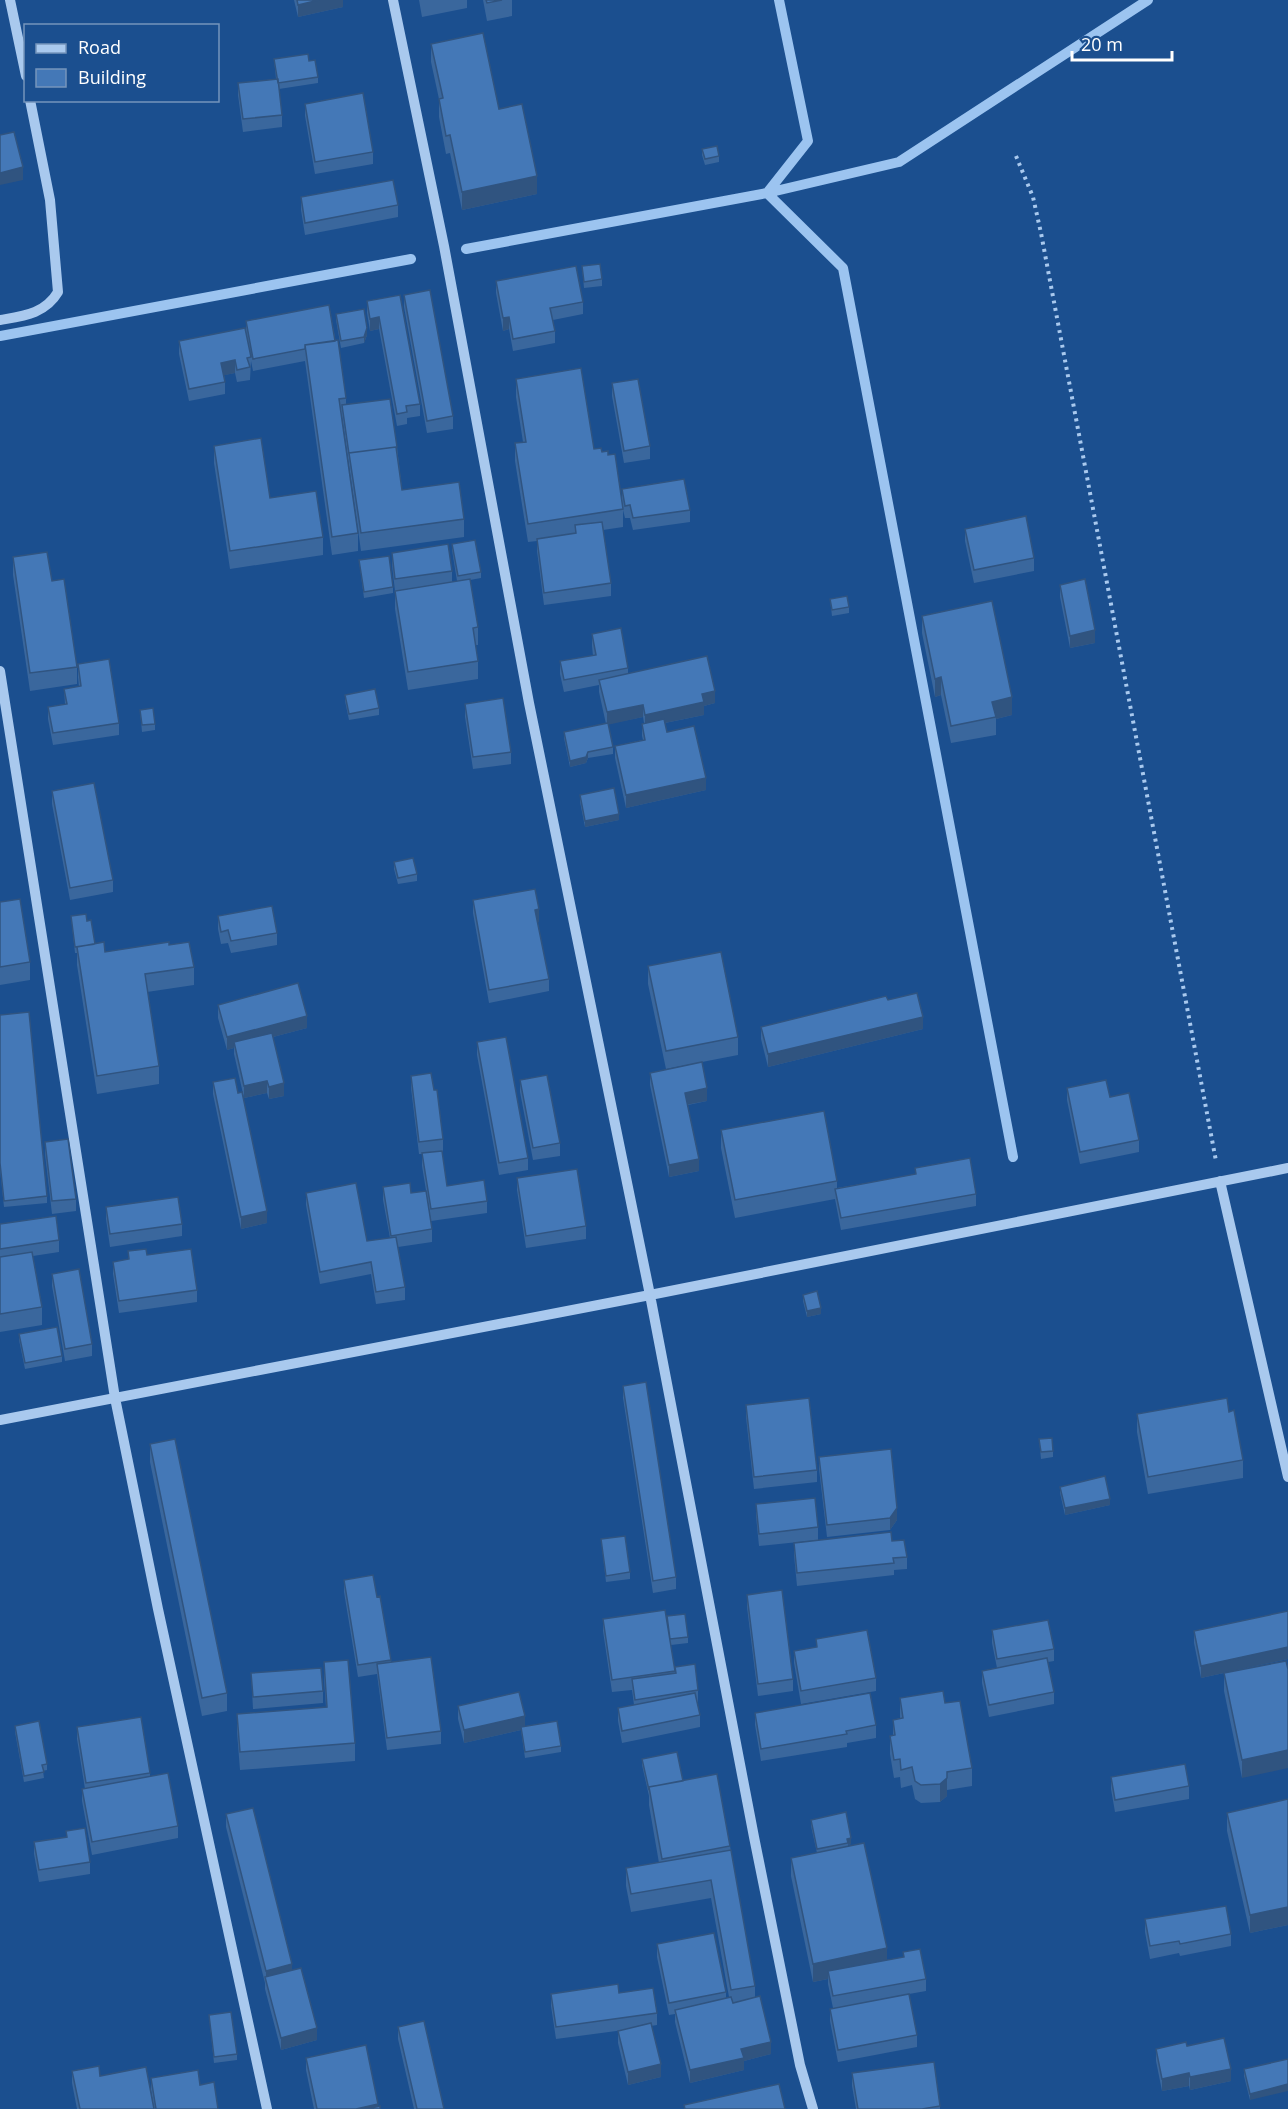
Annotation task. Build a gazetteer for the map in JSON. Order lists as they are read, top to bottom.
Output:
{
  "legend": ["Road", "Building"],
  "scale_bar": "20 m"
}
